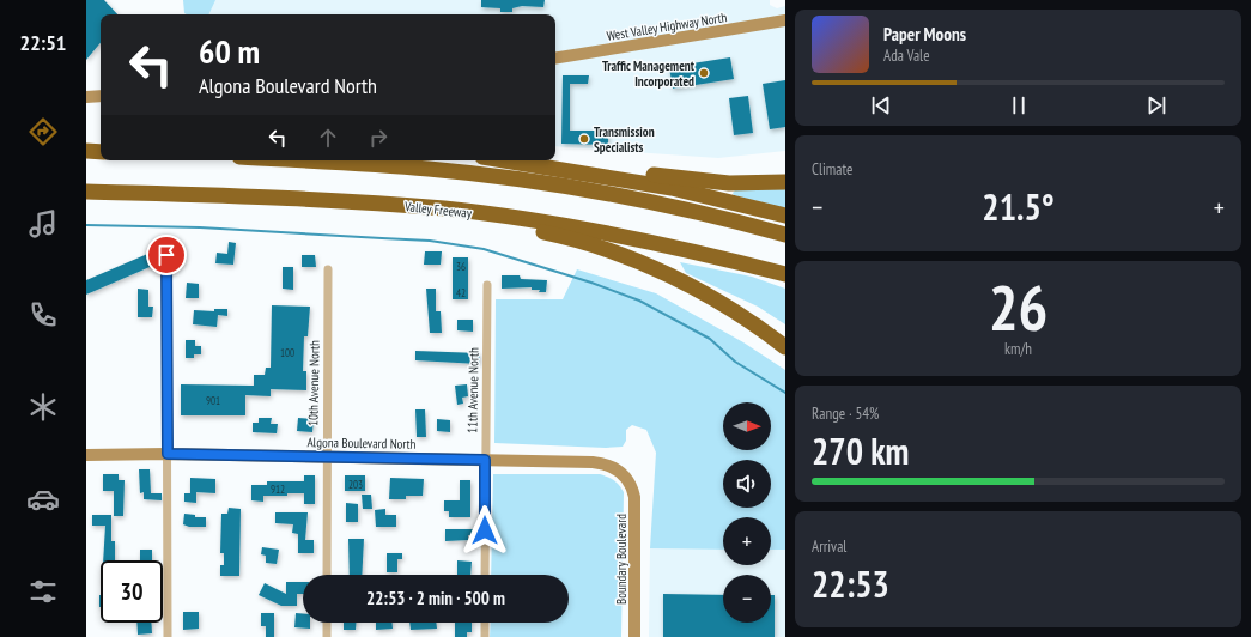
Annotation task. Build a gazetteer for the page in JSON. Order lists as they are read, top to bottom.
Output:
{
  "streets": {
    "highway": ["Valley Freeway"],
    "street": [
      "West Valley Highway North",
      "10th Avenue North",
      "11th Avenue North",
      "Algona Boulevard North",
      "Boundary Boulevard"
    ]
  },
  "crossings": [
    ["10th Avenue North", "Algona Boulevard North"],
    ["11th Avenue North", "Algona Boulevard North"],
    ["Algona Boulevard North", "Boundary Boulevard"]
  ],
  "places": ["Traffic Management Incorporated", "Transmission Specialists"],
  "house_numbers": [
    "36",
    "42",
    "100",
    "901",
    "203",
    "912"
  ],
  "north": "right",
  "page": {
    "tabs": "22:51",
    "turn": ["60 m", "Algona Boulevard North"],
    "song": ["Paper Moons", "Ada Vale"],
    "tile": [
      "Climate",
      ["26", "km/h"],
      ["Range · 54%", "270 km"],
      ["Arrival", "22:53"]
    ],
    "heat": ["−", "21.5°", "+"],
    "map_buttons": ["+", "−"],
    "limit": "30",
    "trip": "22:53 · 2 min · 500 m"
  }
}
